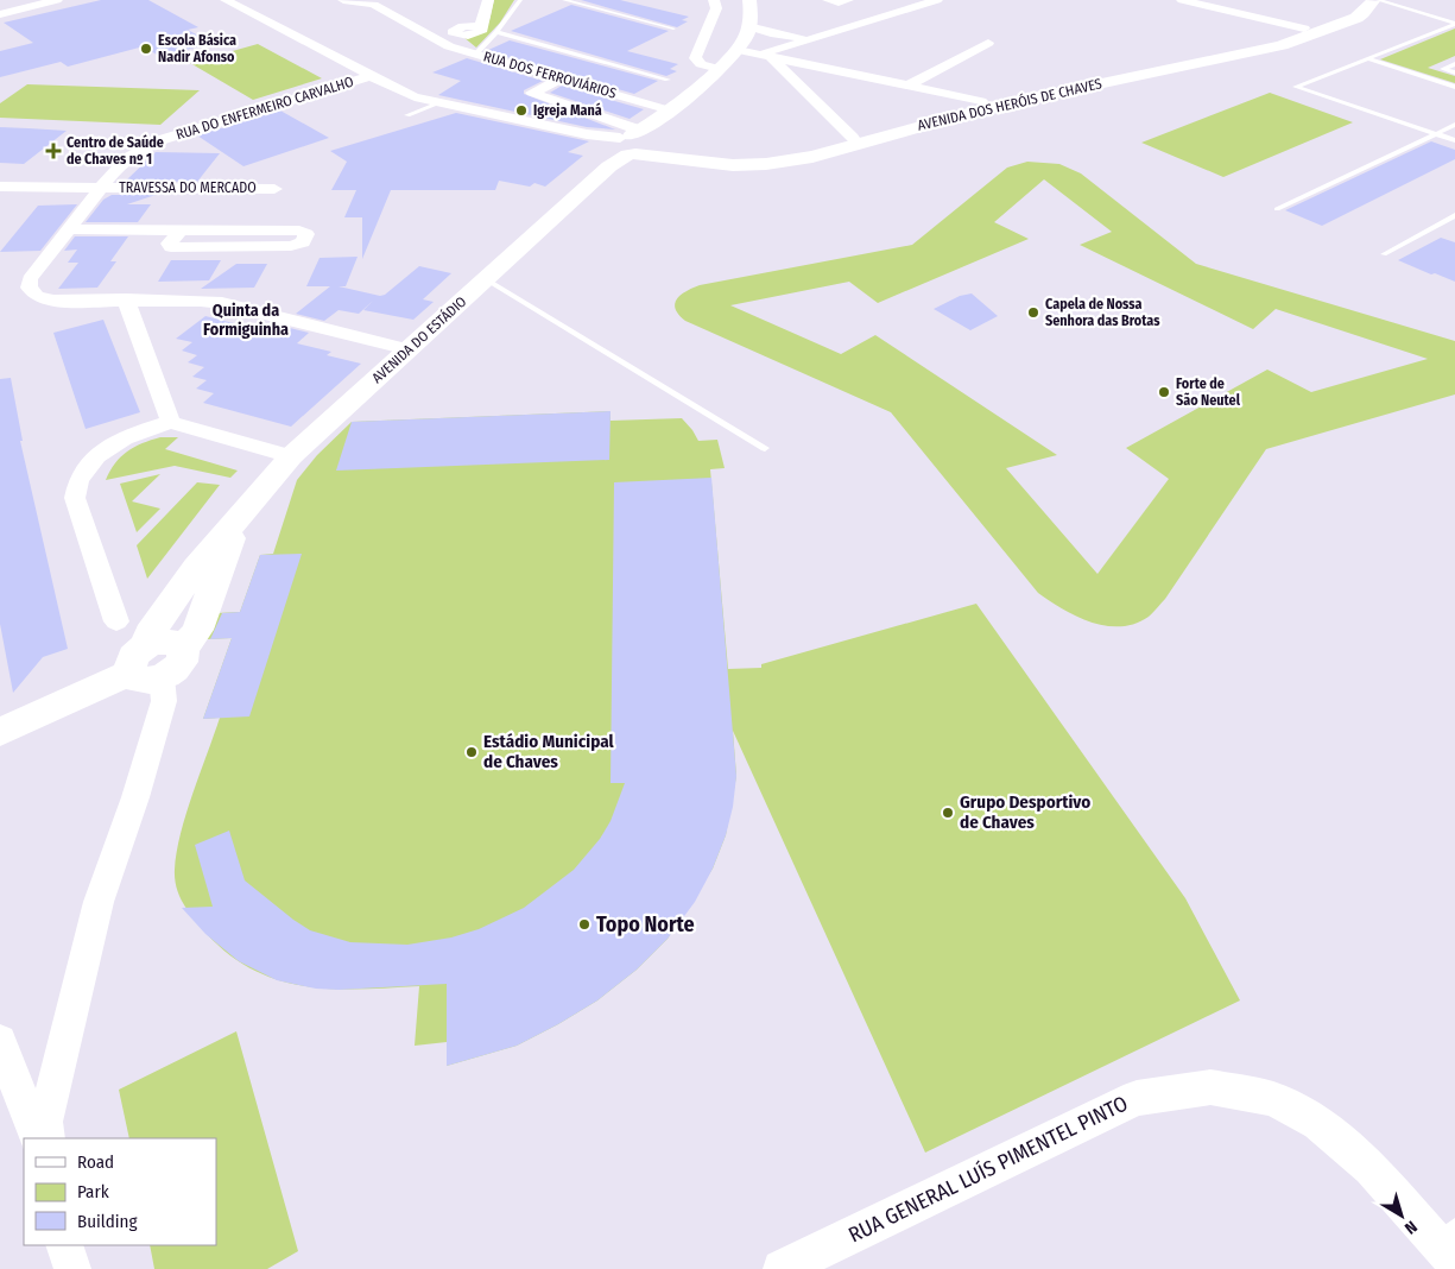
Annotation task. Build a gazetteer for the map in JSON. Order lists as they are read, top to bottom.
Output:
{
  "streets": {
    "main road": ["AVENIDA DOS HERÓIS DE CHAVES", "AVENIDA DO ESTÁDIO"],
    "street": [
      "RUA DOS FERROVIÁRIOS",
      "RUA DO ENFERMEIRO CARVALHO",
      "TRAVESSA DO MERCADO",
      "RUA GENERAL LUÍS PIMENTEL PINTO"
    ]
  },
  "crossings": [
    ["RUA DOS FERROVIÁRIOS", "AVENIDA DOS HERÓIS DE CHAVES"],
    ["RUA DOS FERROVIÁRIOS", "AVENIDA DO ESTÁDIO"],
    ["AVENIDA DOS HERÓIS DE CHAVES", "AVENIDA DO ESTÁDIO"],
    ["RUA DO ENFERMEIRO CARVALHO", "TRAVESSA DO MERCADO"]
  ],
  "districts": ["Quinta da Formiguinha"],
  "places": {
    "other": [
      "Escola Básica Nadir Afonso",
      "Igreja Maná",
      "Capela de Nossa Senhora das Brotas",
      "Forte de São Neutel",
      "Estádio Municipal de Chaves",
      "Grupo Desportivo de Chaves",
      "Topo Norte"
    ],
    "health": ["Centro de Saúde de Chaves nº 1"]
  },
  "legend": ["Road", "Park", "Building"],
  "north": "bottom right"
}
